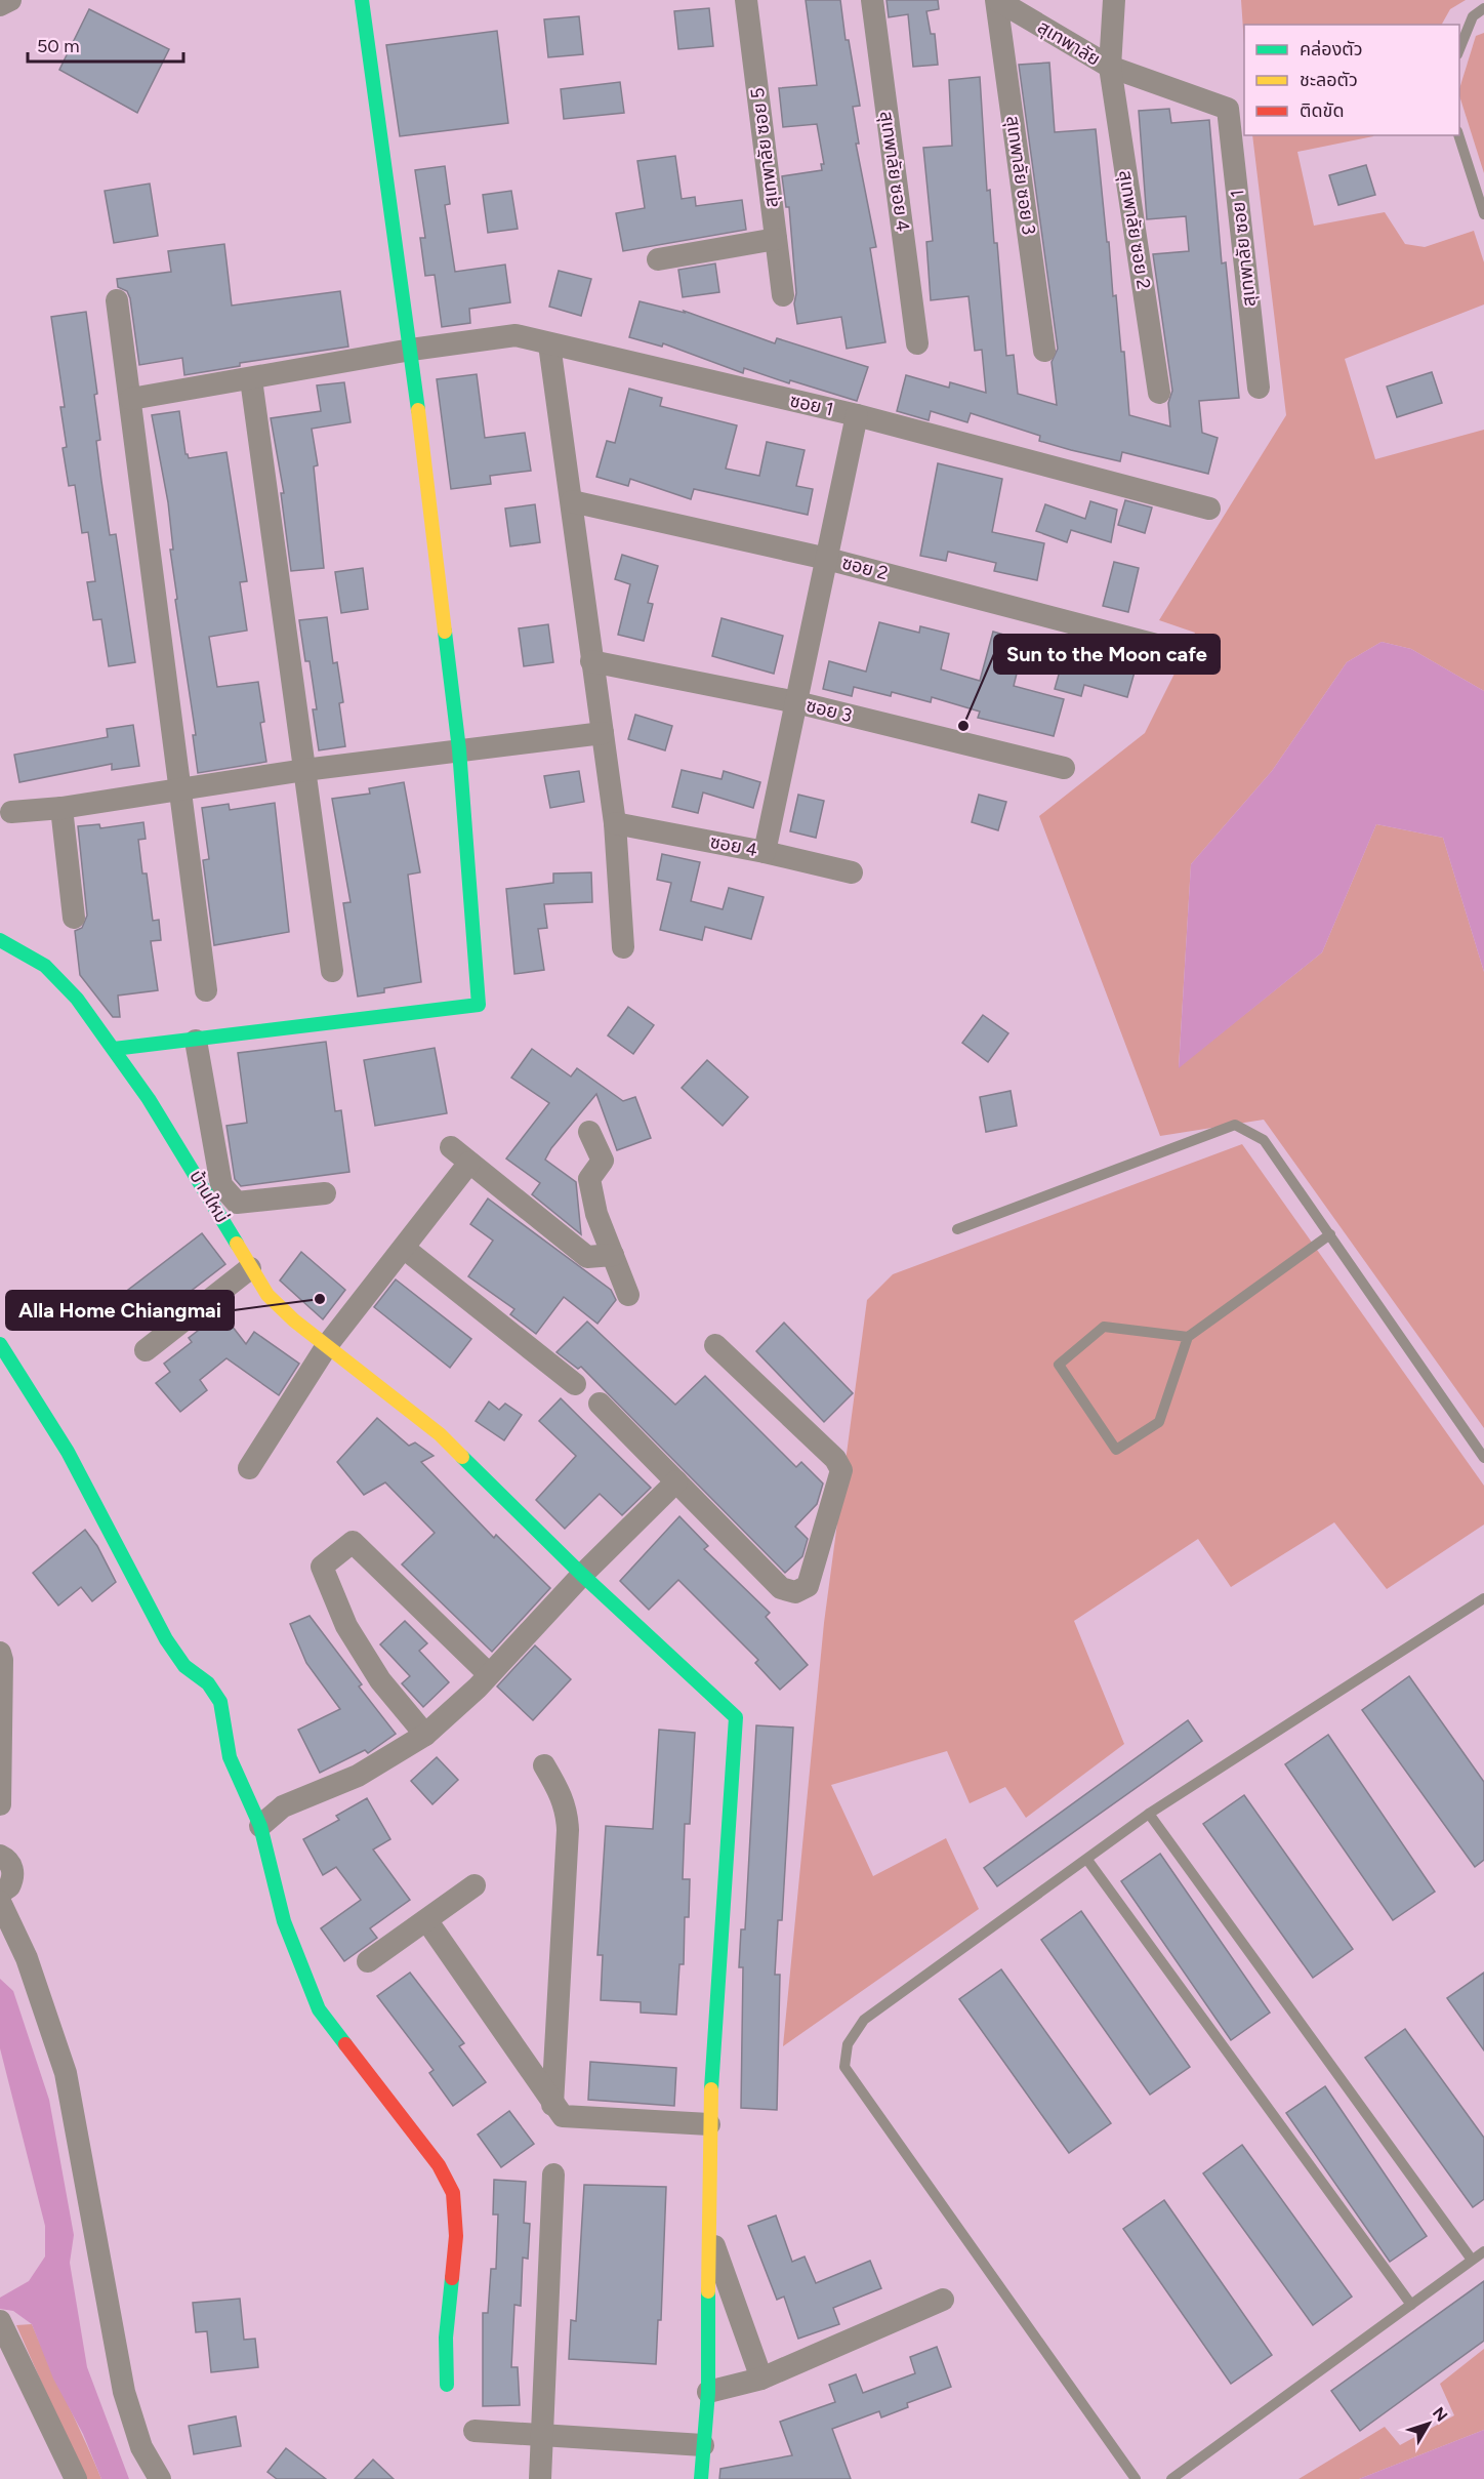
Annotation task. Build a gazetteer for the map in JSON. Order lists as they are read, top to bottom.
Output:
{
  "streets": {
    "street": [
      "สุเทพาลัย",
      "สุเทพาลัย ซอย 5",
      "สุเทพาลัย ซอย 4",
      "สุเทพาลัย ซอย 3",
      "สุเทพาลัย ซอย 2",
      "สุเทพาลัย ซอย 1",
      "ซอย 1",
      "ซอย 2",
      "ซอย 3",
      "ซอย 4",
      "บ้านใหม่"
    ]
  },
  "crossings": [
    ["สุเทพาลัย", "สุเทพาลัย ซอย 3"],
    ["สุเทพาลัย", "สุเทพาลัย ซอย 2"],
    ["สุเทพาลัย", "สุเทพาลัย ซอย 1"]
  ],
  "places": ["Sun to the Moon cafe", "Alla Home Chiangmai"],
  "legend": ["คล่องตัว", "ชะลอตัว", "ติดขัด"],
  "scale_bar": "50 m",
  "north": "top right"
}
